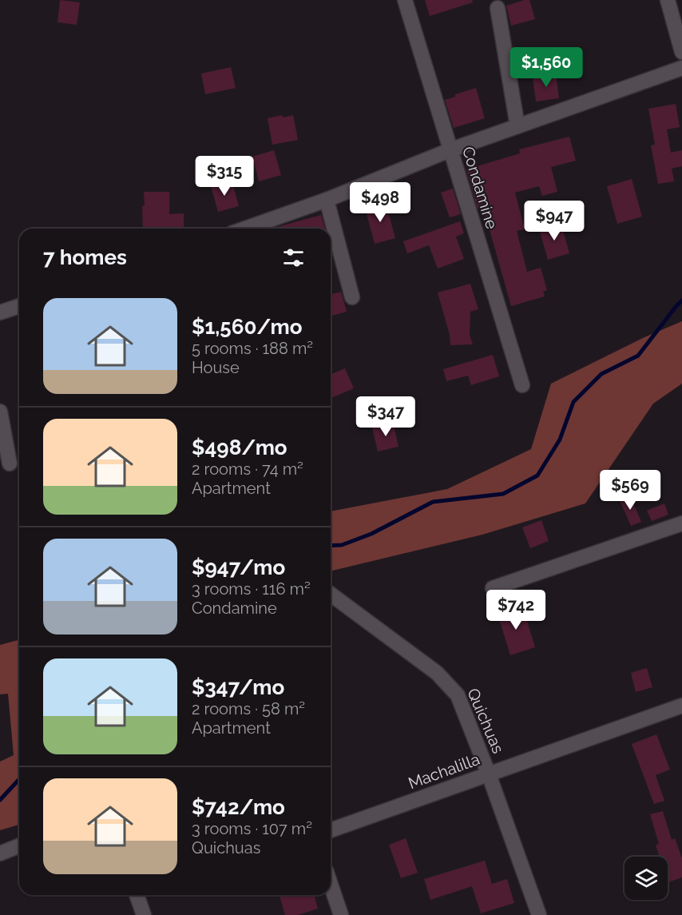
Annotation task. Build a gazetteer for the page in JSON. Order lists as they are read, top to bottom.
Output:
{
  "streets": {
    "street": ["Condamine", "Quichuas", "Machalilla"]
  },
  "crossings": [
    ["Quichuas", "Machalilla"]
  ],
  "page": {
    "price": [
      "$1,560",
      "$315",
      "$498",
      "$947",
      "$347",
      "$569",
      "$742"
    ],
    "heading": "7 homes",
    "list": [
      {
        "name": "$1,560/mo",
        "note": "5 rooms · 188 m² · House"
      },
      {
        "name": "$498/mo",
        "note": "2 rooms · 74 m² · Apartment"
      },
      {
        "name": "$947/mo",
        "note": "3 rooms · 116 m² · Condamine"
      },
      {
        "name": "$347/mo",
        "note": "2 rooms · 58 m² · Apartment"
      },
      {
        "name": "$742/mo",
        "note": "3 rooms · 107 m² · Quichuas"
      }
    ]
  }
}
